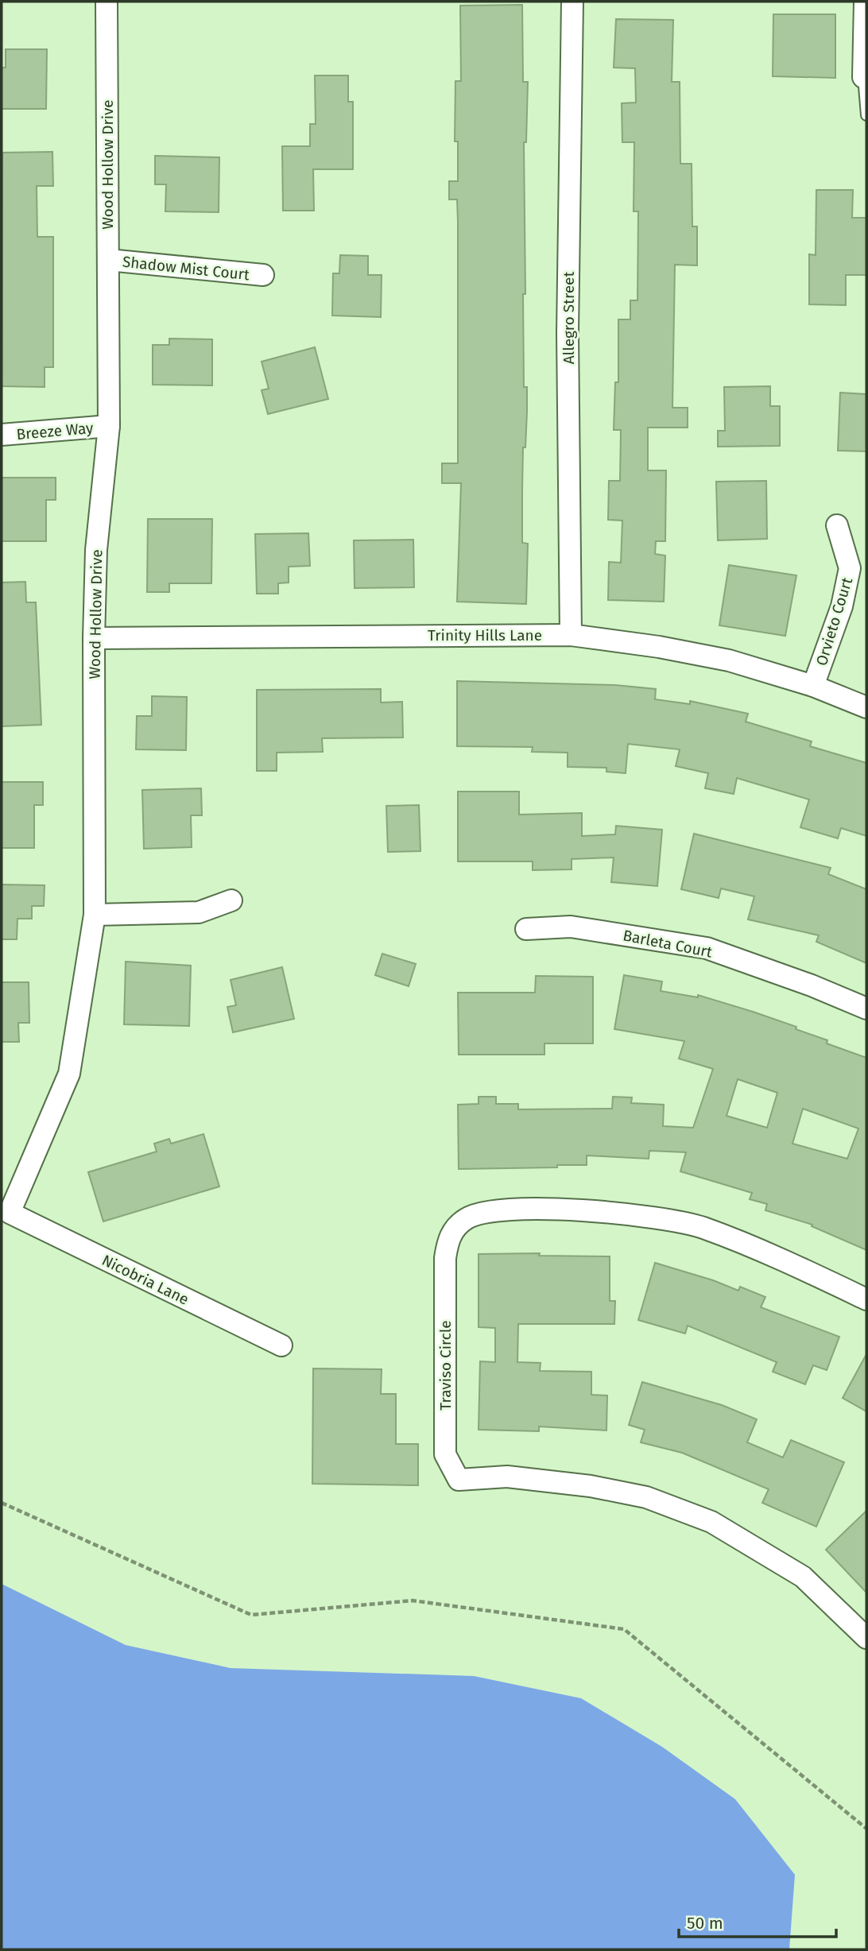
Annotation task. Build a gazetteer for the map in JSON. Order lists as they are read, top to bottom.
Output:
{
  "streets": {
    "street": [
      "Wood Hollow Drive",
      "Shadow Mist Court",
      "Allegro Street",
      "Breeze Way",
      "Orvieto Court",
      "Trinity Hills Lane",
      "Barleta Court",
      "Nicobria Lane",
      "Traviso Circle"
    ]
  },
  "crossings": [
    ["Wood Hollow Drive", "Shadow Mist Court"],
    ["Wood Hollow Drive", "Breeze Way"],
    ["Wood Hollow Drive", "Trinity Hills Lane"],
    ["Wood Hollow Drive", "Nicobria Lane"],
    ["Allegro Street", "Trinity Hills Lane"],
    ["Orvieto Court", "Trinity Hills Lane"]
  ],
  "scale_bar": "50 m"
}
